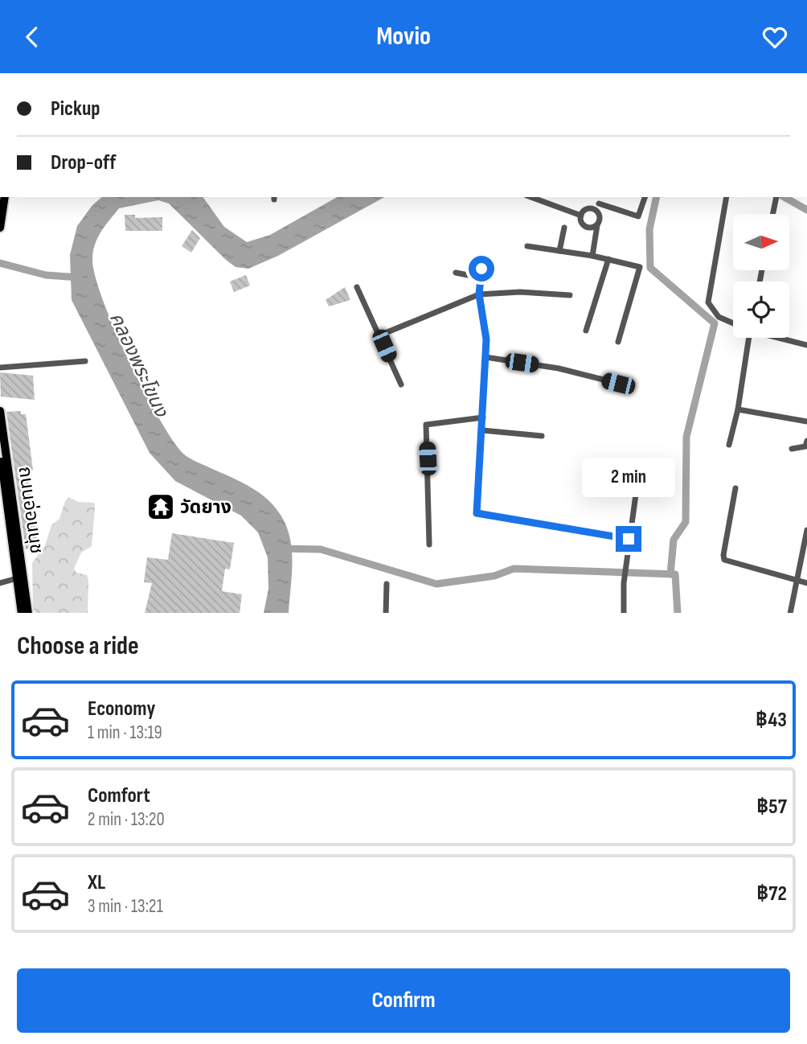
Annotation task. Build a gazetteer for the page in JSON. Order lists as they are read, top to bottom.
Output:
{
  "streets": {
    "main road": ["ถนนอ่อนนุช"]
  },
  "water": ["คลองพระโขนง"],
  "places": {
    "temple": ["วัดยาง"]
  },
  "north": "right",
  "page": {
    "header": "Movio",
    "banner": ["Pickup", "Drop-off"],
    "bubble": "2 min",
    "heading": "Choose a ride",
    "list": [
      {
        "name": "Economy",
        "note": "1 min · 13:19",
        "value": "฿43"
      },
      {
        "name": "Comfort",
        "note": "2 min · 13:20",
        "value": "฿57"
      },
      {
        "name": "XL",
        "note": "3 min · 13:21",
        "value": "฿72"
      }
    ],
    "buttons": "Confirm"
  }
}
